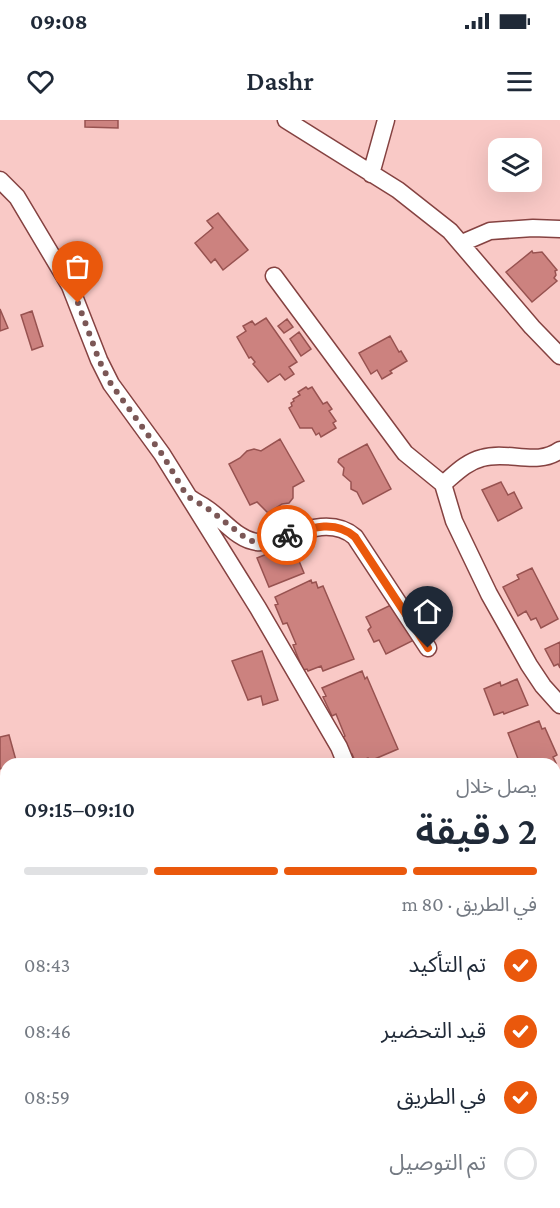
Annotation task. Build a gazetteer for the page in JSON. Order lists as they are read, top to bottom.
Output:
{
  "page": {
    "status": "09:08",
    "header": "Dashr",
    "heading": ["2 دقيقة", "يصل خلال", "09:10–09:15"],
    "bar": "في الطريق · 80 m",
    "list": [
      ["تم التأكيد", "08:43"],
      ["قيد التحضير", "08:46"],
      ["في الطريق", "08:59"],
      "تم التوصيل"
    ]
  }
}
